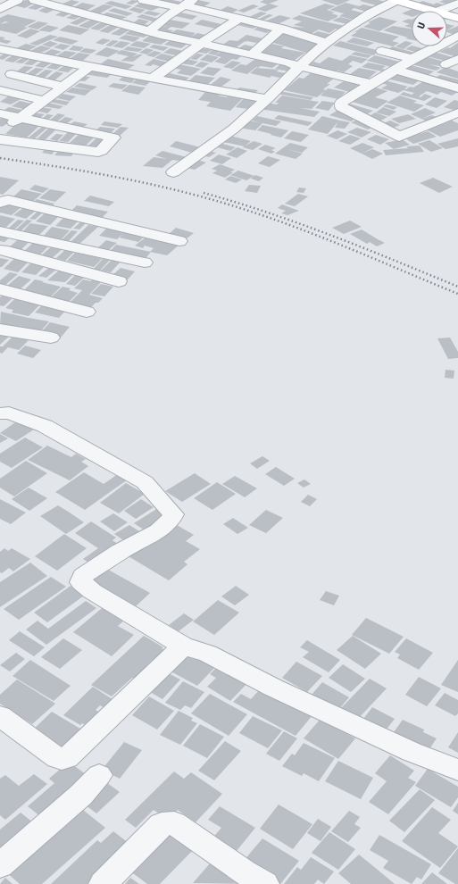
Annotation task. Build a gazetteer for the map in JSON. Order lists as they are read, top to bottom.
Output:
{
  "north": "left"
}
